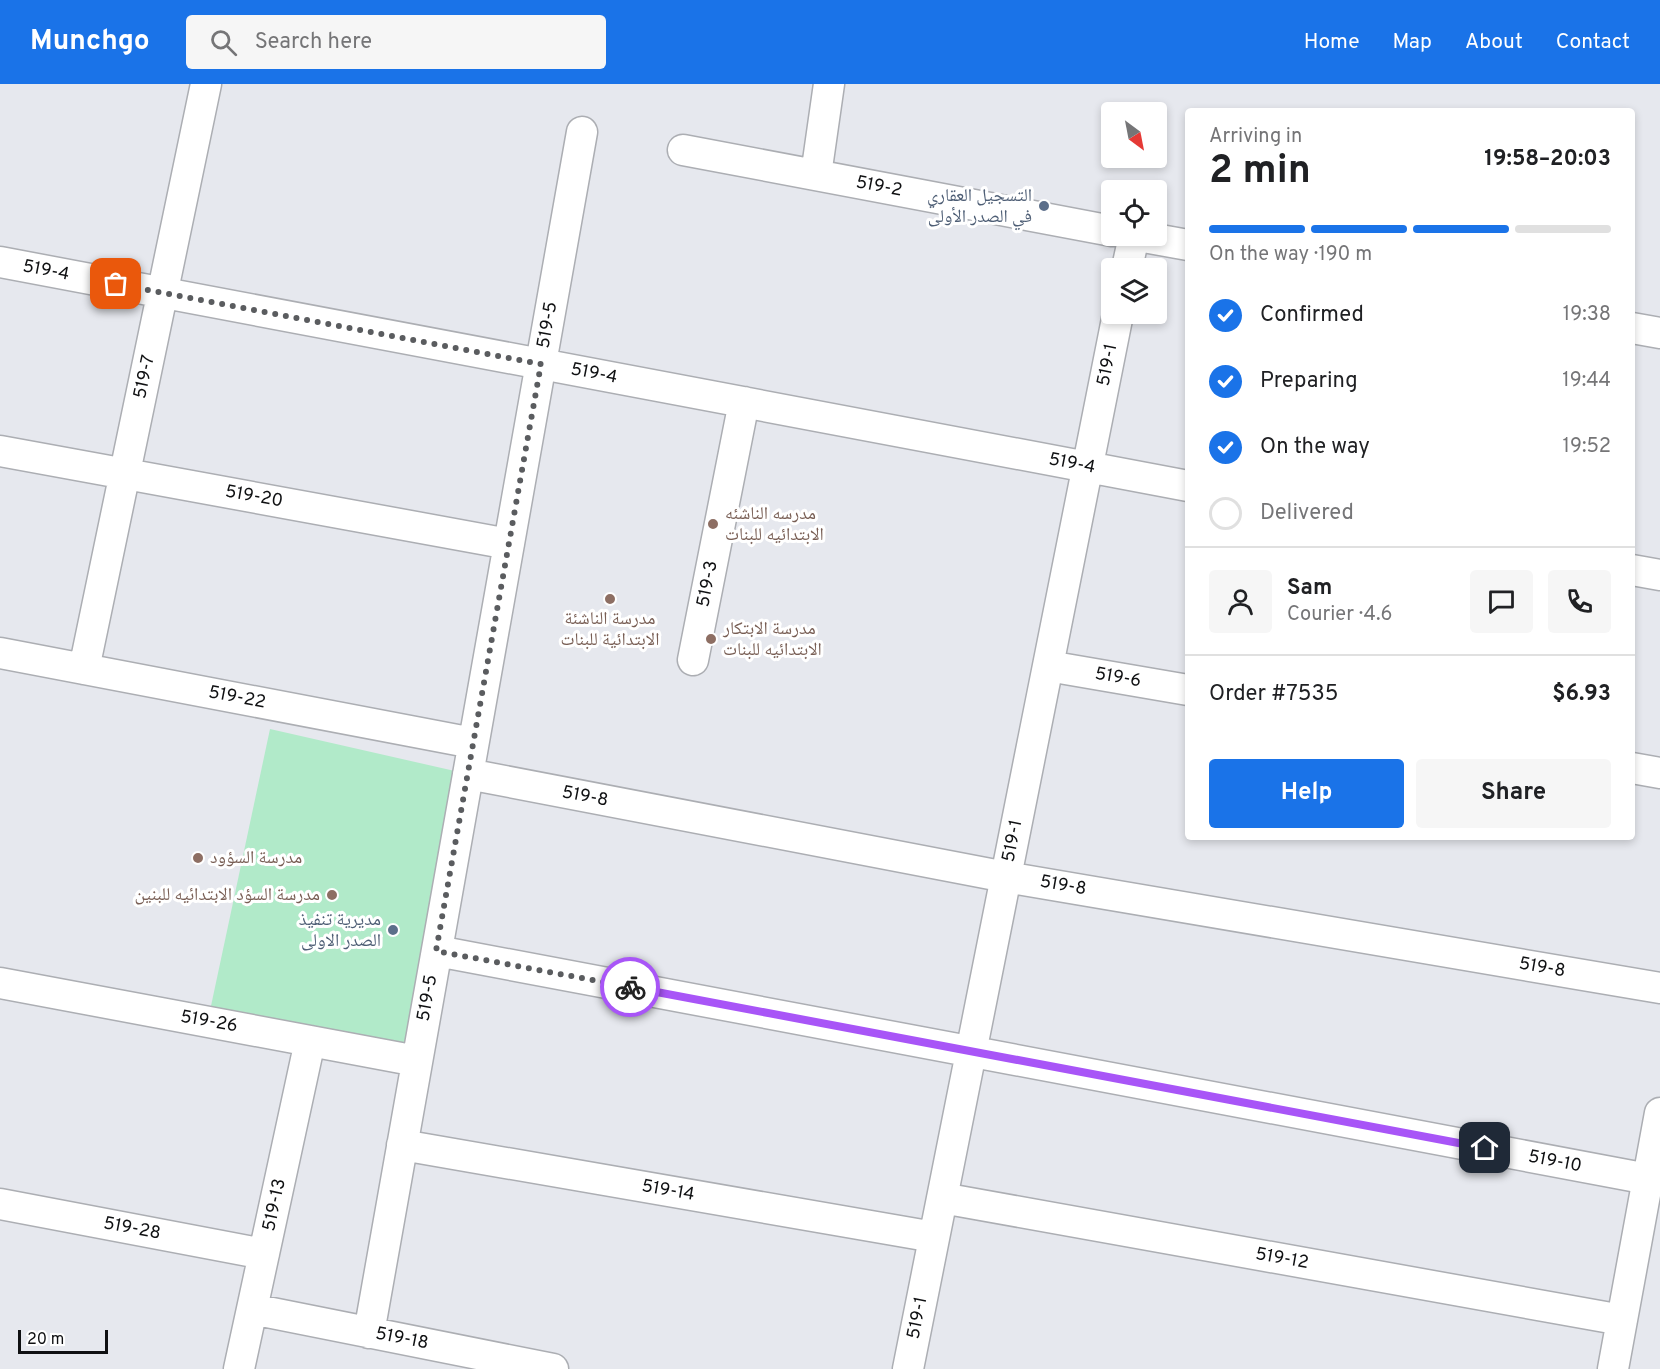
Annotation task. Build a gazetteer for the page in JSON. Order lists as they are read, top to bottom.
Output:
{
  "streets": {
    "street": [
      "519-2",
      "519-4",
      "519-5",
      "519-1",
      "519-7",
      "519-20",
      "519-3",
      "519-6",
      "519-22",
      "519-8",
      "519-26",
      "519-10",
      "519-14",
      "519-13",
      "519-28",
      "519-12",
      "519-18"
    ]
  },
  "crossings": [
    ["519-4", "519-5"],
    ["519-4", "519-1"],
    ["519-4", "519-7"],
    ["519-4", "519-3"],
    ["519-5", "519-20"],
    ["519-5", "519-22"],
    ["519-5", "519-8"],
    ["519-5", "519-26"],
    ["519-5", "519-10"],
    ["519-5", "519-14"],
    ["519-5", "519-18"],
    ["519-1", "519-6"],
    ["519-1", "519-8"],
    ["519-1", "519-10"],
    ["519-1", "519-14"],
    ["519-1", "519-12"],
    ["519-7", "519-20"],
    ["519-7", "519-22"],
    ["519-26", "519-13"],
    ["519-13", "519-28"],
    ["519-13", "519-18"]
  ],
  "places": [
    "التسجيل العقاري في الصدر الأولى",
    "مدرسه الناشئه الابتدائيه للبنات",
    "مدرسة الناشئة الابتدائية للبنات",
    "مدرسة الابتكار الابتدائيه للبنات",
    "مدرسة السؤود",
    "مدرسة السؤد الابتدائيه للبنين",
    "مديرية تنفيذ الصدر الاولى"
  ],
  "scale_bar": "20 m",
  "north": "bottom right",
  "page": {
    "header": "Munchgo",
    "search": "Search here",
    "nav": [
      "Home",
      "Map",
      "About",
      "Contact"
    ],
    "heading": ["2 min", "Arriving in", "19:58–20:03"],
    "panel": [
      "Sam",
      "Courier · 4.6",
      "Order #7535",
      "$6.93"
    ],
    "bar": "On the way · 190 m",
    "list": [
      ["Confirmed", "19:38"],
      ["Preparing", "19:44"],
      ["On the way", "19:52"],
      "Delivered"
    ],
    "buttons": ["Help", "Share"],
    "scale": "20 m"
  }
}
